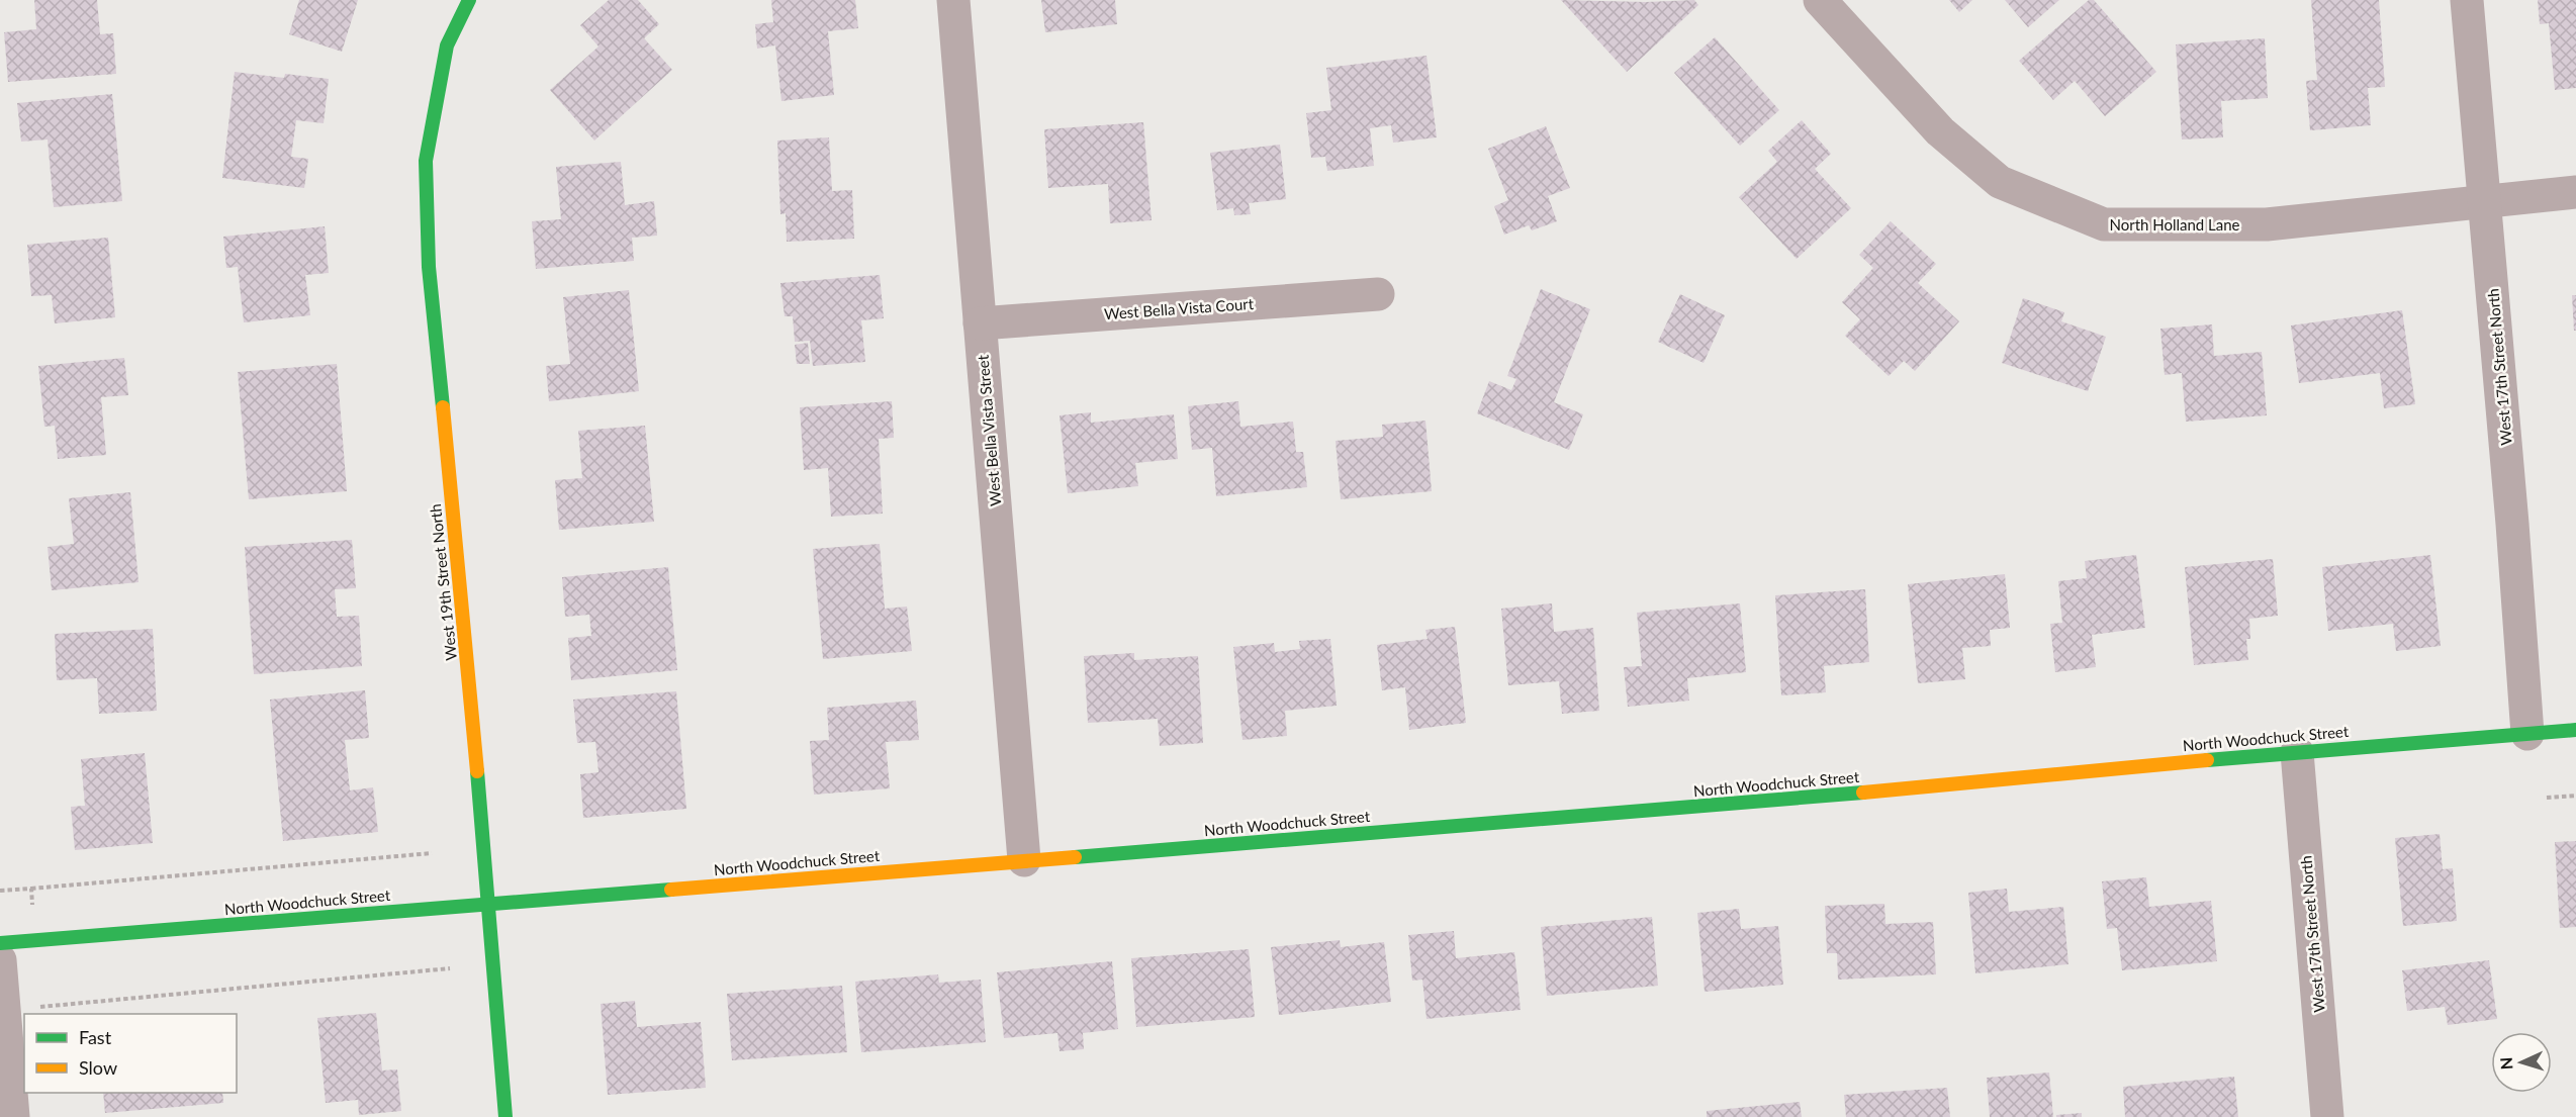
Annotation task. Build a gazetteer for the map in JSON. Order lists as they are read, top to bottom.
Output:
{
  "streets": {
    "street": [
      "North Holland Lane",
      "West Bella Vista Court",
      "West 17th Street North",
      "West Bella Vista Street",
      "West 19th Street North",
      "North Woodchuck Street"
    ]
  },
  "crossings": [
    ["North Holland Lane", "West 17th Street North"],
    ["West Bella Vista Court", "West Bella Vista Street"],
    ["West 17th Street North", "North Woodchuck Street"],
    ["West Bella Vista Street", "North Woodchuck Street"],
    ["West 19th Street North", "North Woodchuck Street"]
  ],
  "legend": ["Fast", "Slow"],
  "north": "left"
}
